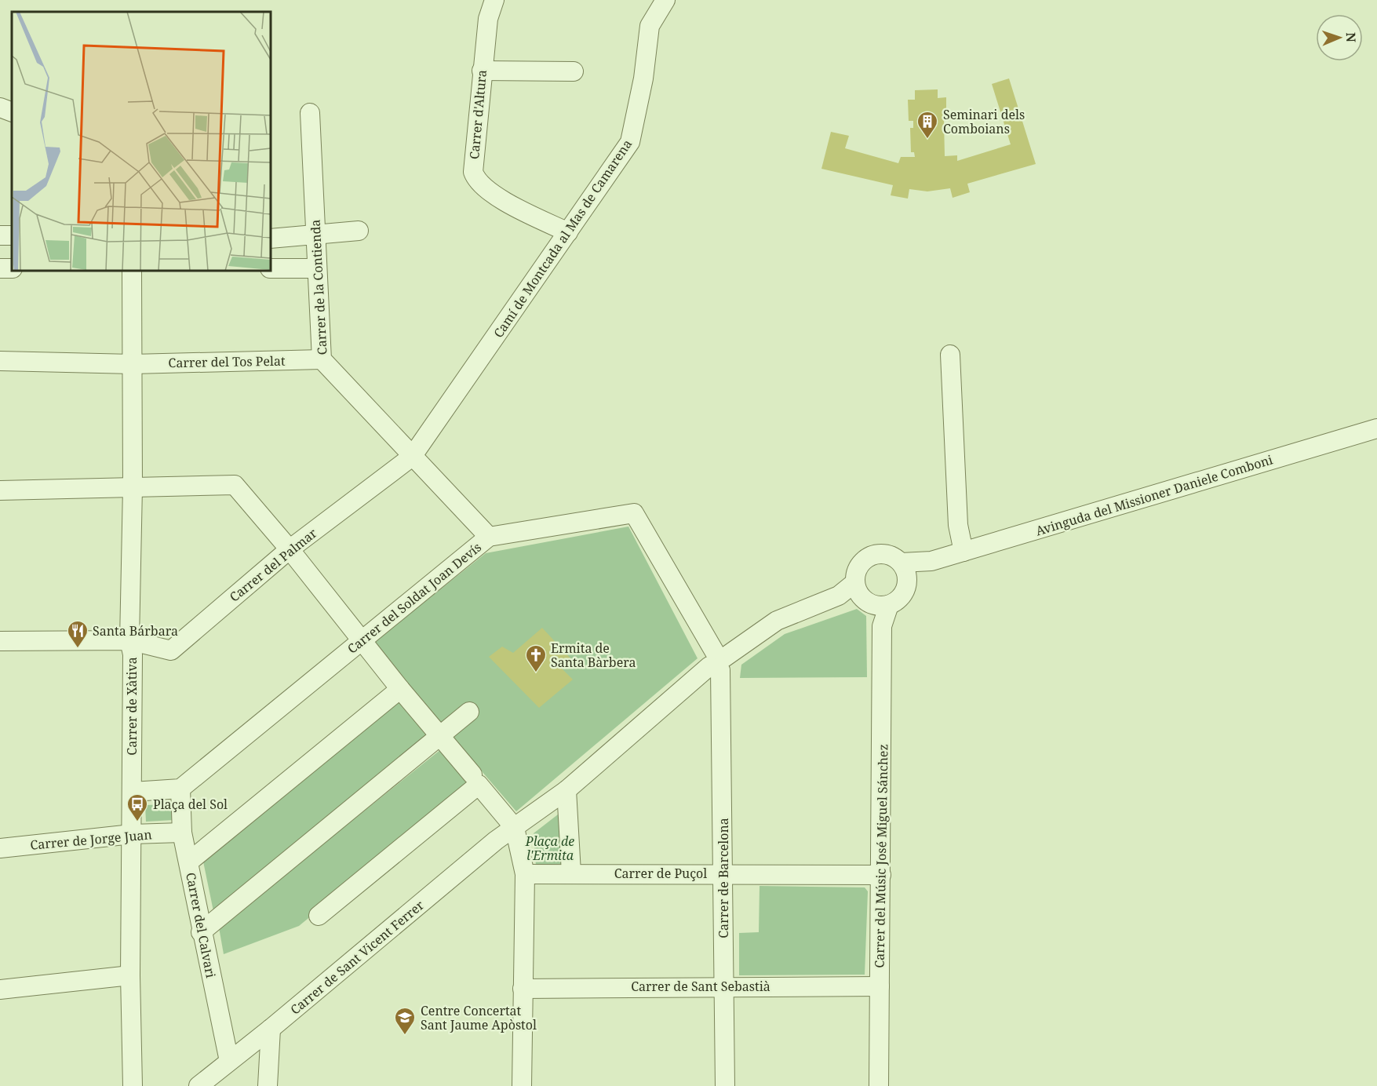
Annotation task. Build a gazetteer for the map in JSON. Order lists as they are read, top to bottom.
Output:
{
  "streets": {
    "street": [
      "Carrer d'Altura",
      "Camí de Montcada al Mas de Camarena",
      "Carrer de la Contienda",
      "Carrer del Tos Pelat",
      "Avinguda del Missioner Daniele Comboni",
      "Carrer del Palmar",
      "Carrer del Soldat Joan Devís",
      "Carrer de Xàtiva",
      "Carrer de Jorge Juan",
      "Carrer del Músic José Miguel Sánchez",
      "Carrer de Puçol",
      "Carrer de Barcelona",
      "Carrer del Calvari",
      "Carrer de Sant Vicent Ferrer",
      "Carrer de Sant Sebastià"
    ]
  },
  "crossings": [
    ["Carrer d'Altura", "Camí de Montcada al Mas de Camarena"],
    ["Camí de Montcada al Mas de Camarena", "Carrer de la Contienda"],
    ["Camí de Montcada al Mas de Camarena", "Carrer del Palmar"],
    ["Carrer de la Contienda", "Carrer del Tos Pelat"],
    ["Carrer de la Contienda", "Carrer del Palmar"],
    ["Carrer de la Contienda", "Carrer del Soldat Joan Devís"],
    ["Carrer del Tos Pelat", "Carrer de Xàtiva"],
    ["Avinguda del Missioner Daniele Comboni", "Carrer del Músic José Miguel Sánchez"],
    ["Carrer del Palmar", "Carrer de Xàtiva"],
    ["Carrer del Soldat Joan Devís", "Carrer de Barcelona"],
    ["Carrer del Soldat Joan Devís", "Carrer del Calvari"],
    ["Carrer de Xàtiva", "Carrer de Jorge Juan"],
    ["Carrer de Jorge Juan", "Carrer del Calvari"],
    ["Carrer del Músic José Miguel Sánchez", "Carrer de Puçol"],
    ["Carrer del Músic José Miguel Sánchez", "Carrer de Sant Sebastià"],
    ["Carrer de Puçol", "Carrer de Barcelona"],
    ["Carrer de Barcelona", "Carrer de Sant Sebastià"],
    ["Carrer del Calvari", "Carrer de Sant Vicent Ferrer"]
  ],
  "parks": ["Plaça de l'Ermita"],
  "places": {
    "building": ["Seminari dels Comboians"],
    "restaurant": ["Santa Bárbara"],
    "church": ["Ermita de Santa Bàrbera"],
    "bus stop": ["Plaça del Sol"],
    "school or university": ["Centre Concertat Sant Jaume Apòstol"]
  },
  "north": "right"
}
